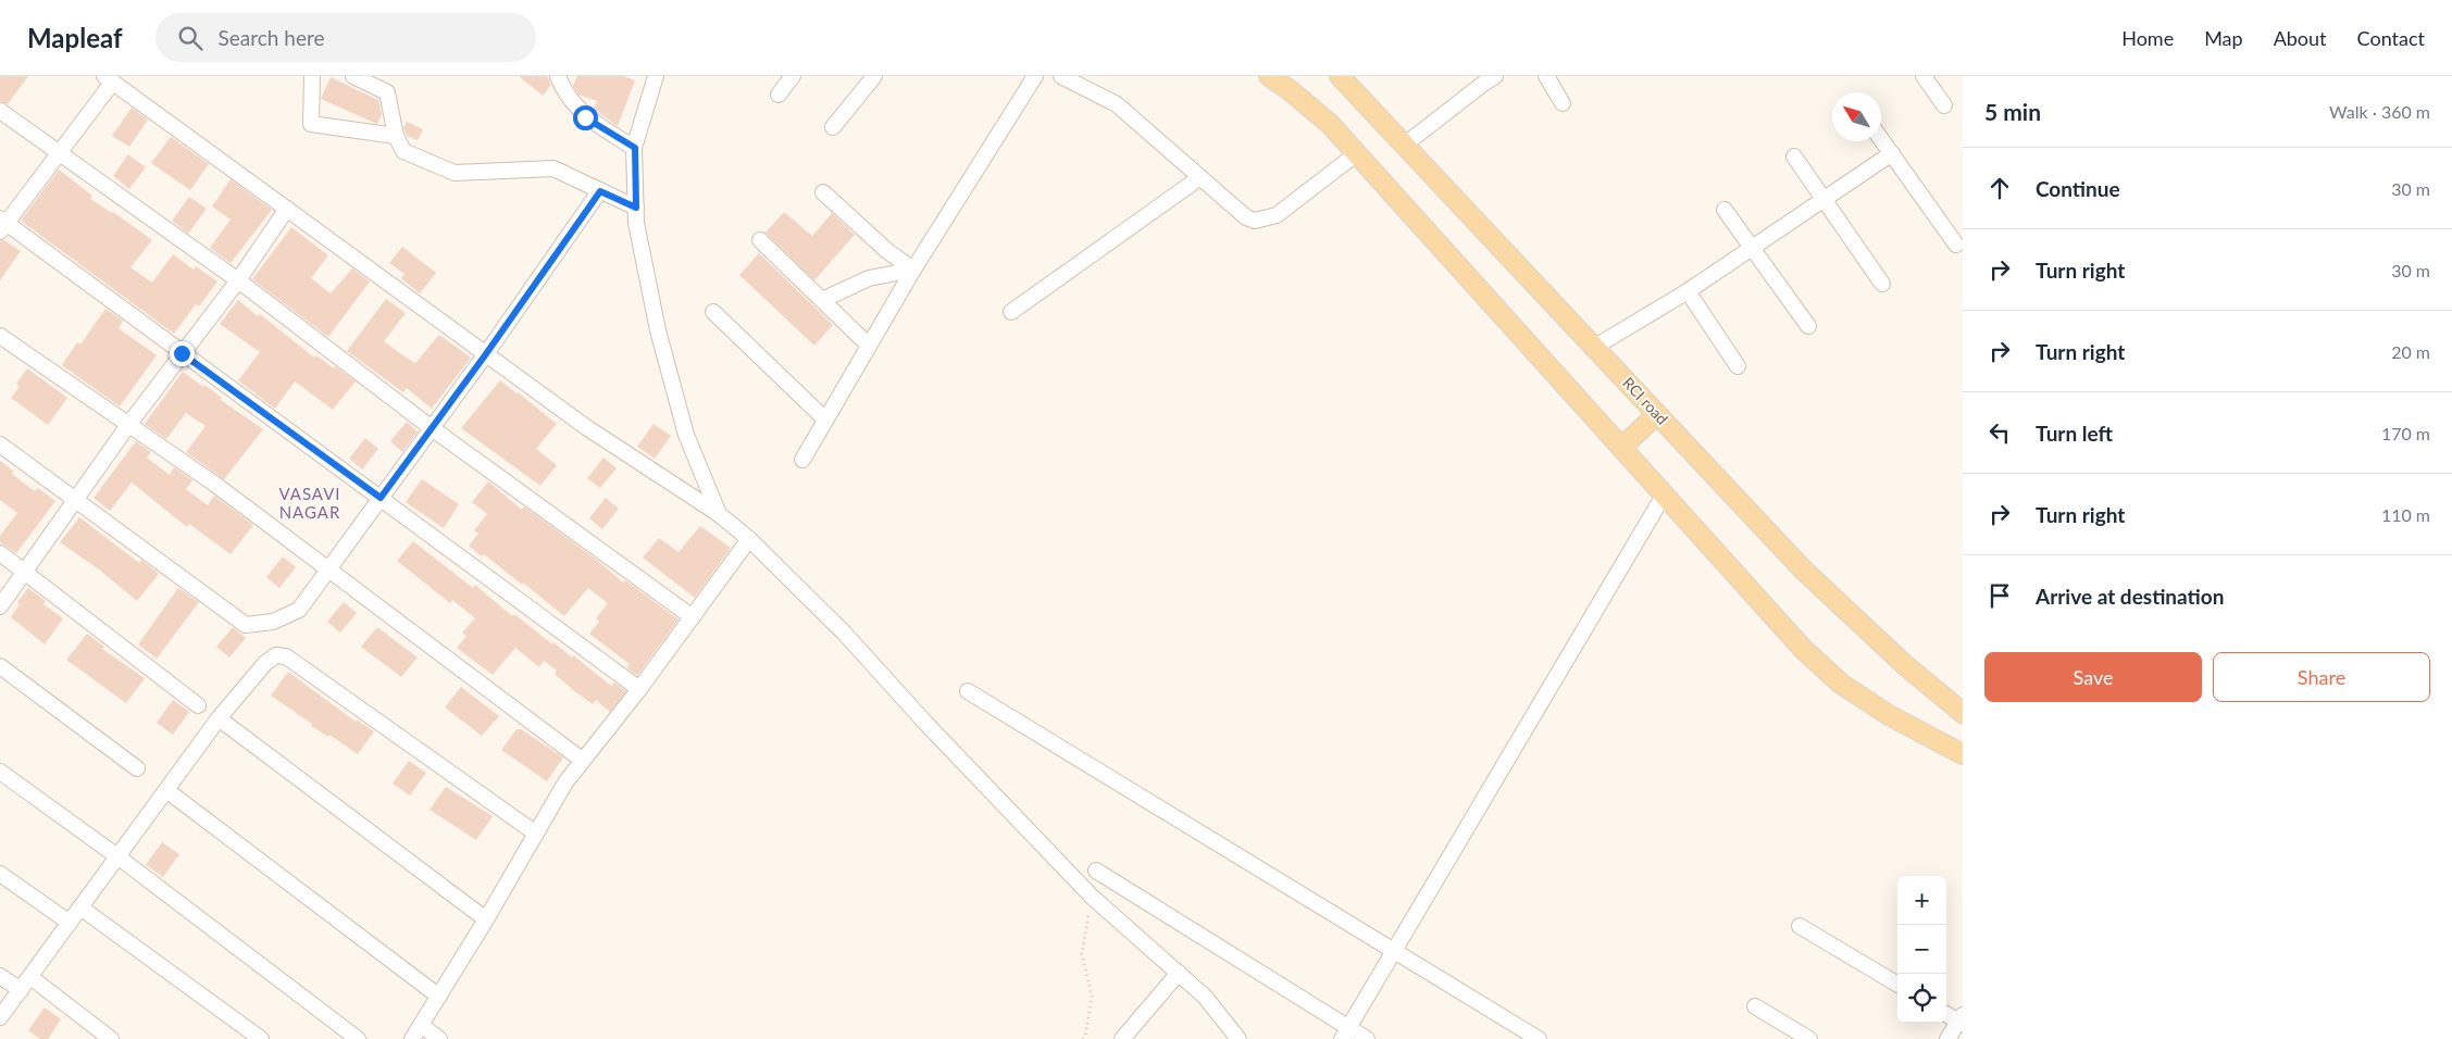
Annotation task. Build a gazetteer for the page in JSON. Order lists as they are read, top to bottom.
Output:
{
  "streets": {
    "main road": ["RCI road"]
  },
  "districts": ["VASAVI NAGAR"],
  "north": "top left",
  "page": {
    "header": "Mapleaf",
    "search": "Search here",
    "nav": [
      "Home",
      "Map",
      "About",
      "Contact"
    ],
    "heading": ["5 min", "Walk · 360 m"],
    "list": [
      ["Continue", "30 m"],
      ["Turn right", "30 m"],
      ["Turn right", "20 m"],
      ["Turn left", "170 m"],
      ["Turn right", "110 m"],
      "Arrive at destination"
    ],
    "buttons": ["Save", "Share"],
    "map_buttons": ["+", "−"]
  }
}
